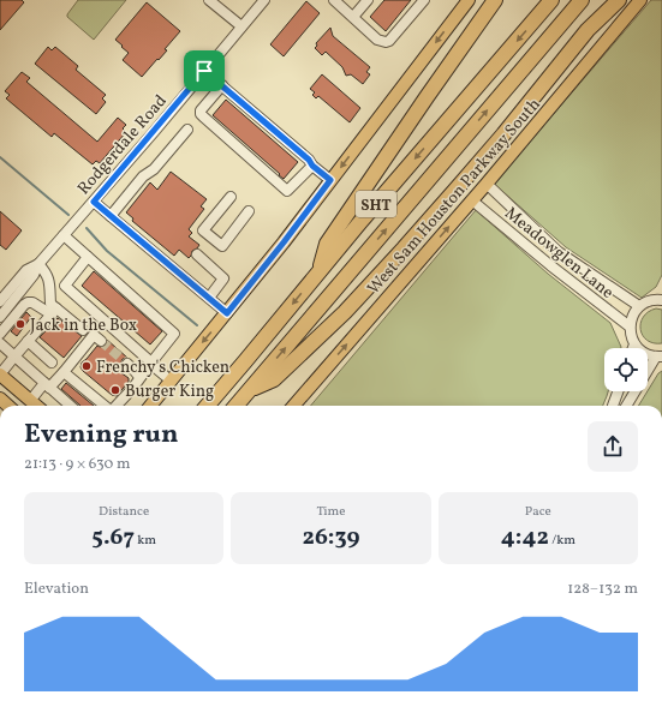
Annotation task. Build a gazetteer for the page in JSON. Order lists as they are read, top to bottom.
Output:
{
  "streets": {
    "highway": ["SHT"],
    "main road": ["West Sam Houston Parkway South"],
    "street": ["Rodgerdale Road", "Meadowglen Lane"]
  },
  "crossings": [
    ["West Sam Houston Parkway South", "Meadowglen Lane"]
  ],
  "one_way": ["West Sam Houston Parkway South"],
  "places": ["Jack in the Box", "Frenchy's Chicken", "Burger King"],
  "page": {
    "heading": ["Evening run", "21:13 · 9 × 630 m"],
    "stats": [
      ["Distance", "5.67 km"],
      ["Time", "26:39"],
      ["Pace", "4:42 /km"]
    ],
    "chart": ["Elevation", "128–132 m"]
  }
}
